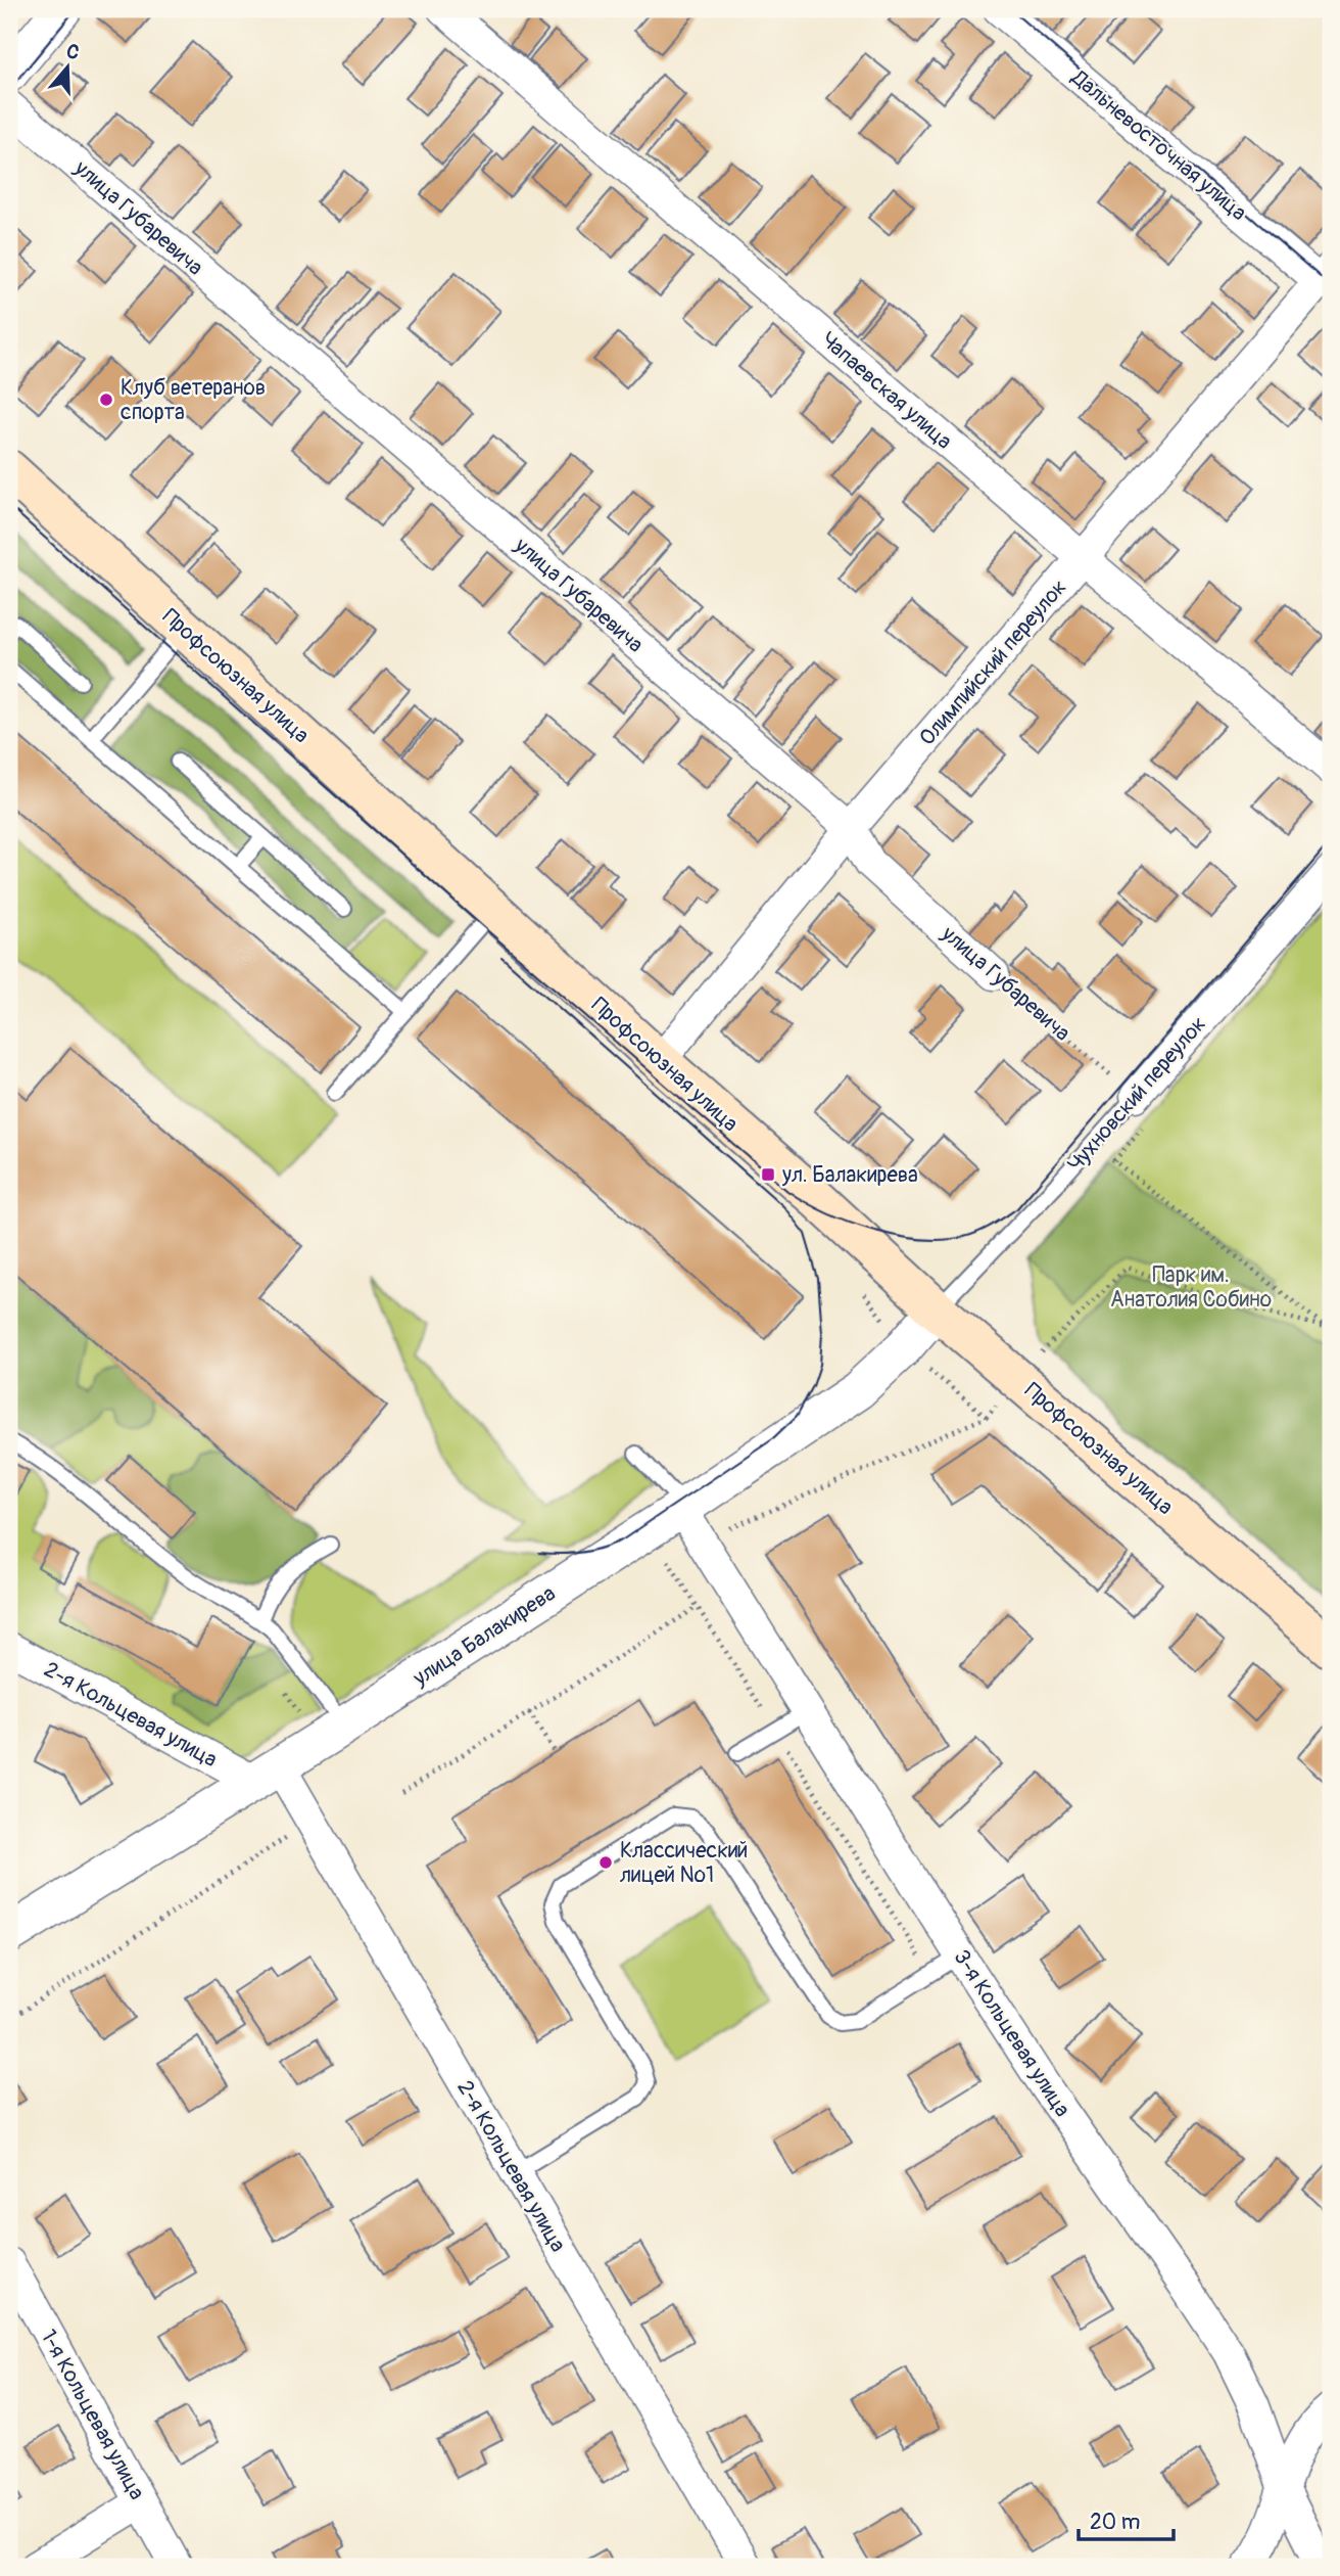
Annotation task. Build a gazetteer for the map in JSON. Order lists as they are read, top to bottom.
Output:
{
  "streets": {
    "main road": ["Профсоюзная улица"],
    "street": [
      "Дальневосточная улица",
      "улица Губаревича",
      "Чапаевская улица",
      "Олимпийский переулок",
      "Чухновский переулок",
      "улица Балакирева",
      "2-я Кольцевая улица",
      "3-я Кольцевая улица",
      "1-я Кольцевая улица"
    ]
  },
  "crossings": [
    ["Дальневосточная улица", "Олимпийский переулок"],
    ["улица Губаревича", "Олимпийский переулок"],
    ["улица Губаревича", "Чухновский переулок"],
    ["Чапаевская улица", "Олимпийский переулок"],
    ["Олимпийский переулок", "Профсоюзная улица"],
    ["Профсоюзная улица", "Чухновский переулок"],
    ["Профсоюзная улица", "улица Балакирева"],
    ["Чухновский переулок", "улица Балакирева"],
    ["улица Балакирева", "2-я Кольцевая улица"],
    ["улица Балакирева", "3-я Кольцевая улица"]
  ],
  "parks": ["Парк им. Анатолия Собино"],
  "places": {
    "other": ["Клуб ветеранов спорта", "Классический лицей №1"],
    "transit": ["ул. Балакирева"]
  },
  "scale_bar": "20 m",
  "north": "top"
}
